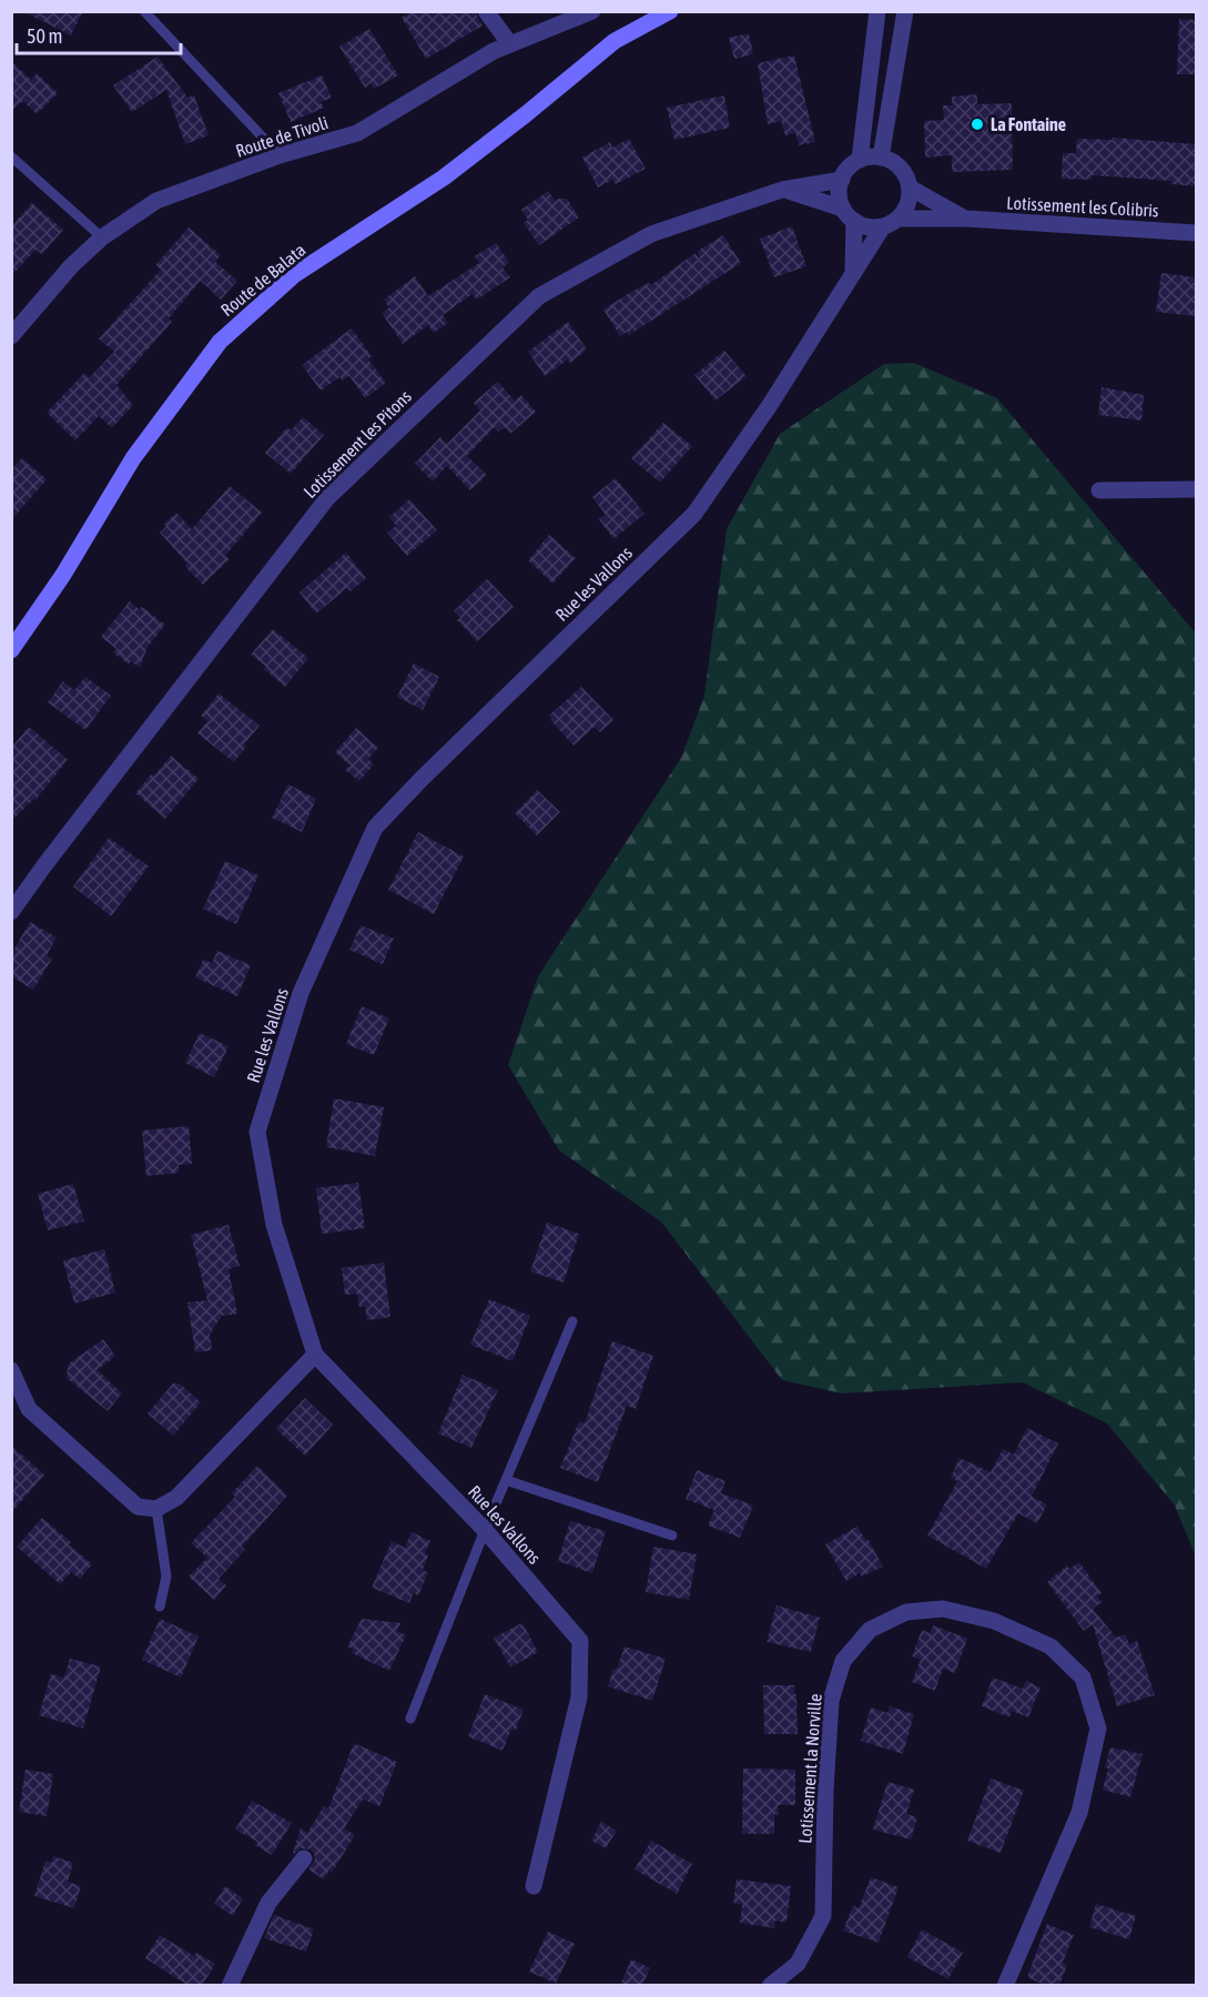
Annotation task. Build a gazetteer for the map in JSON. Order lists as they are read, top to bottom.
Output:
{
  "streets": {
    "main road": ["Route de Balata"],
    "street": [
      "Route de Tivoli",
      "Lotissement les Colibris",
      "Lotissement les Pitons",
      "Rue les Vallons",
      "Lotissement la Norville"
    ]
  },
  "crossings": [
    ["Lotissement les Colibris", "Lotissement les Pitons"],
    ["Lotissement les Colibris", "Rue les Vallons"],
    ["Lotissement les Pitons", "Rue les Vallons"]
  ],
  "places": ["La Fontaine"],
  "scale_bar": "50 m"
}
